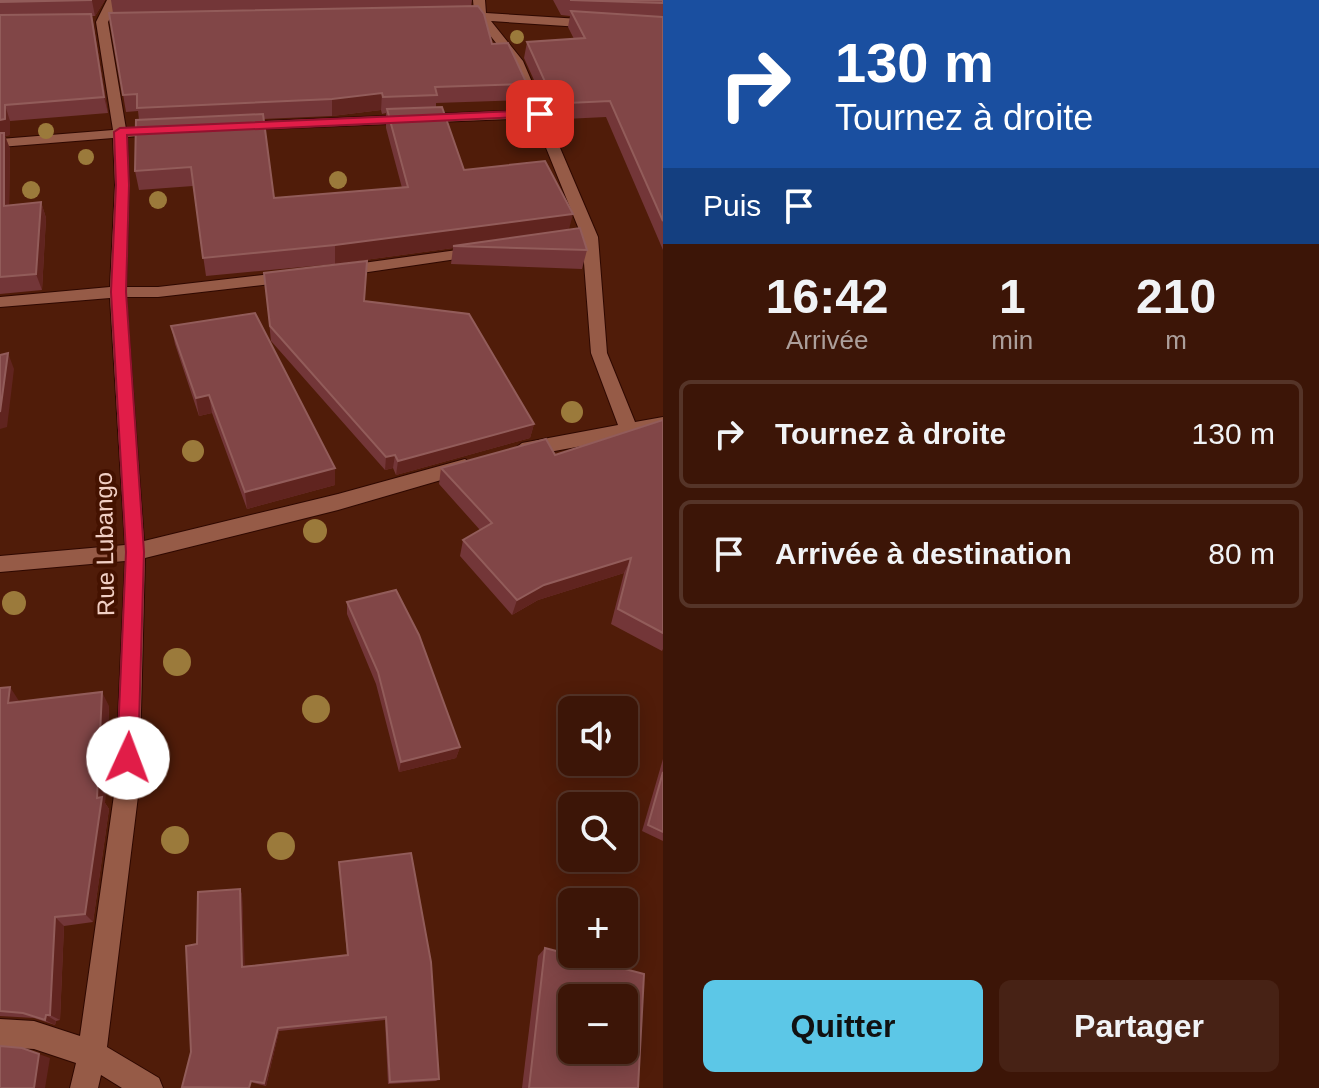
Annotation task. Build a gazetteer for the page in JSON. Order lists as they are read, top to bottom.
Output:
{
  "streets": {
    "street": ["Rue Lubango"]
  },
  "page": {
    "turn": ["130 m", "Tournez à droite"],
    "then": "Puis",
    "eta": [
      "16:42",
      "Arrivée",
      "1",
      "min",
      "210",
      "m"
    ],
    "list": [
      {
        "name": "Tournez à droite",
        "value": "130 m"
      },
      {
        "name": "Arrivée à destination",
        "value": "80 m"
      }
    ],
    "map_buttons": ["+", "−"],
    "buttons": ["Quitter", "Partager"]
  }
}
